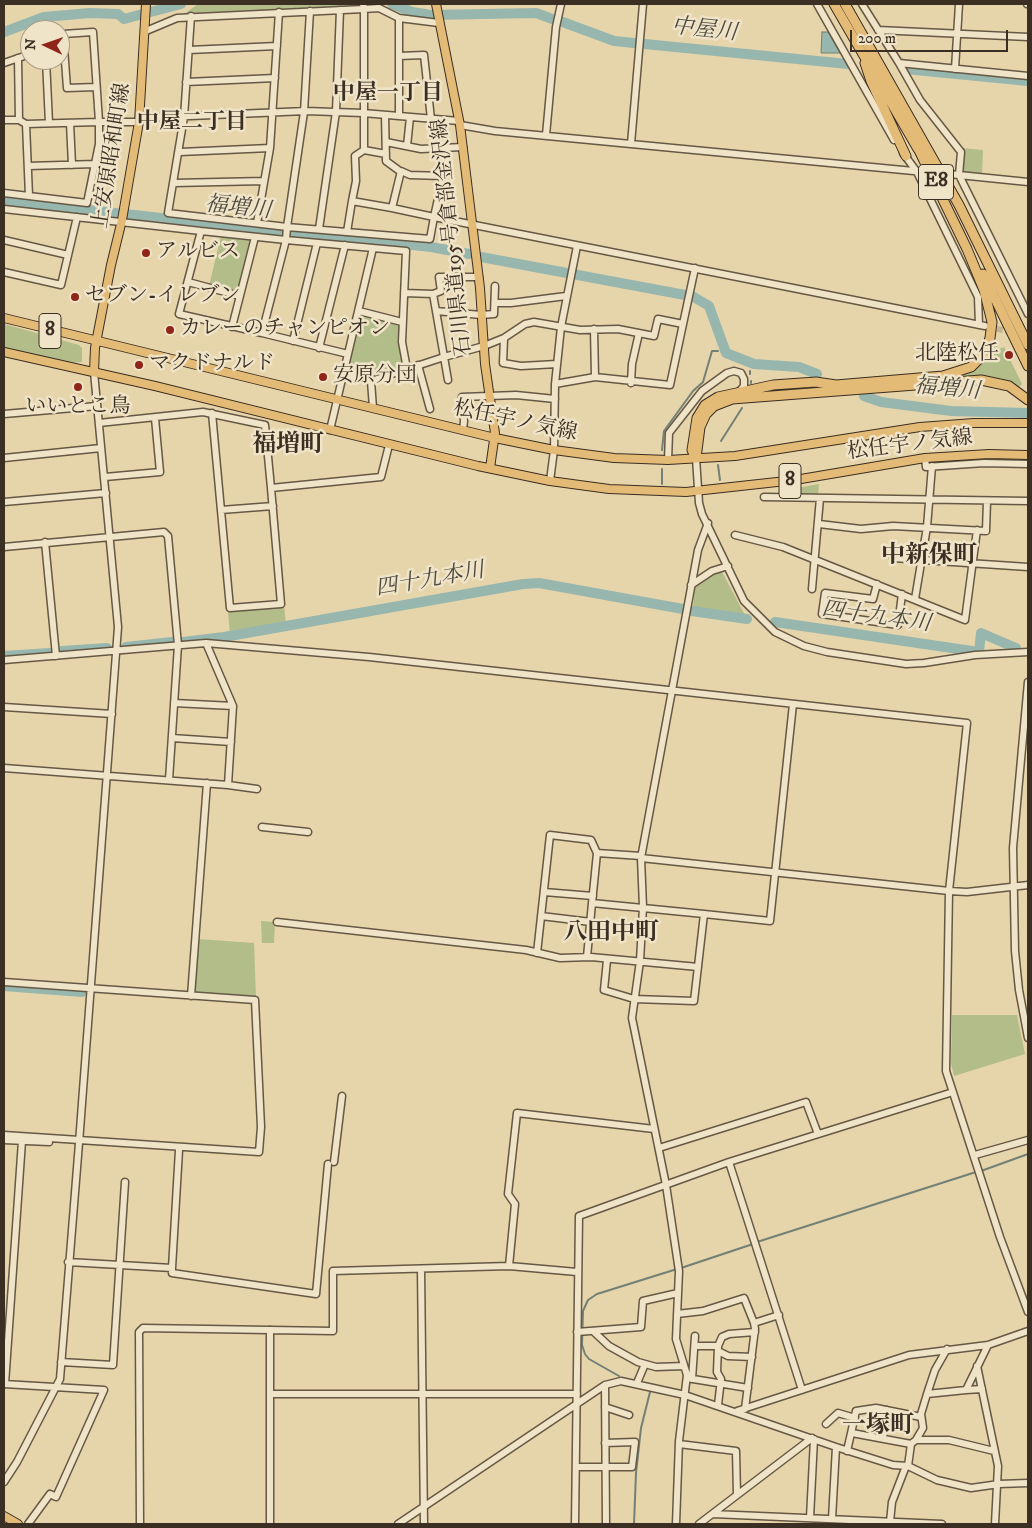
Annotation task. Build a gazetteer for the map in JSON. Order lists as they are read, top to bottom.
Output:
{
  "streets": {
    "highway": ["E8"],
    "main road": [
      "上安原昭和町線",
      "石川県道195号倉部金沢線",
      "8",
      "松任宇ノ気線"
    ]
  },
  "crossings": [
    ["上安原昭和町線", "松任宇ノ気線"],
    ["石川県道195号倉部金沢線", "松任宇ノ気線"]
  ],
  "districts": [
    "中屋一丁目",
    "中屋二丁目",
    "福増町",
    "中新保町",
    "八田中町",
    "一塚町"
  ],
  "water": ["中屋川", "福増川", "四十九本川"],
  "places": [
    "アルビス",
    "セブン-イレブン",
    "カレーのチャンピオン",
    "北陸松任",
    "マクドナルド",
    "安原分団",
    "いいとこ鳥"
  ],
  "scale_bar": "200 m",
  "north": "left"
}
